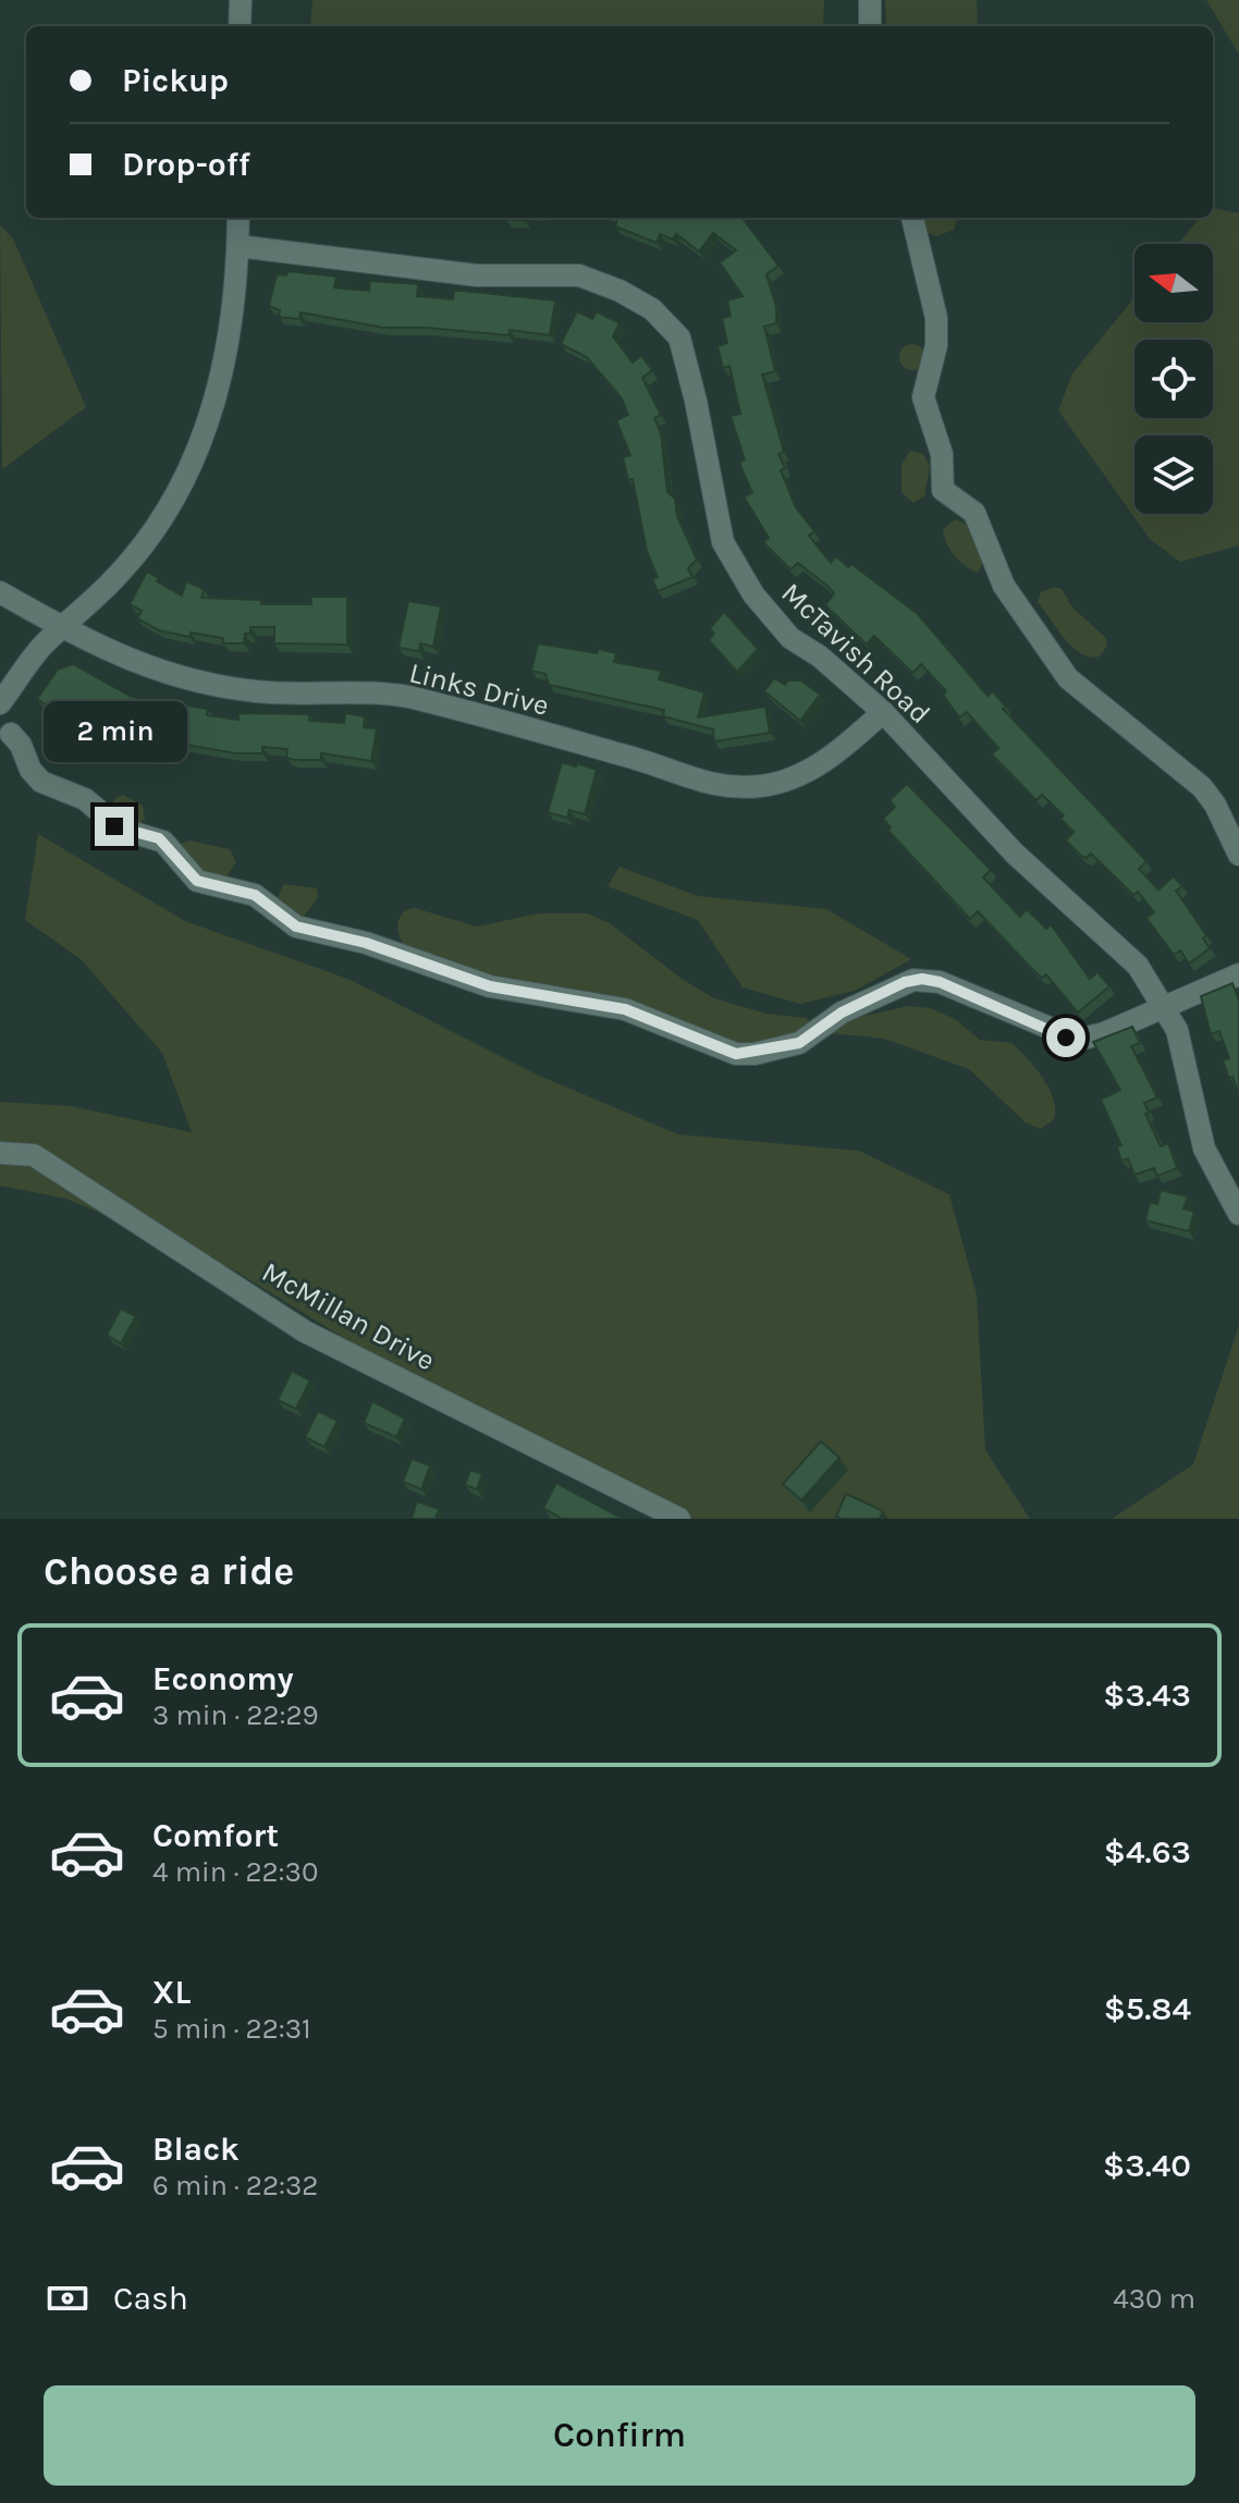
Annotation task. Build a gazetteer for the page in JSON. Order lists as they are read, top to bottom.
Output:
{
  "streets": {
    "street": ["McTavish Road", "Links Drive", "McMillan Drive"]
  },
  "crossings": [
    ["McTavish Road", "Links Drive"]
  ],
  "north": "left",
  "page": {
    "banner": ["Pickup", "Drop-off"],
    "bubble": "2 min",
    "heading": "Choose a ride",
    "list": [
      {
        "name": "Economy",
        "note": "3 min · 22:29",
        "value": "$3.43"
      },
      {
        "name": "Comfort",
        "note": "4 min · 22:30",
        "value": "$4.63"
      },
      {
        "name": "XL",
        "note": "5 min · 22:31",
        "value": "$5.84"
      },
      {
        "name": "Black",
        "note": "6 min · 22:32",
        "value": "$3.40"
      }
    ],
    "pay": ["Cash", "430 m"],
    "buttons": "Confirm"
  }
}
